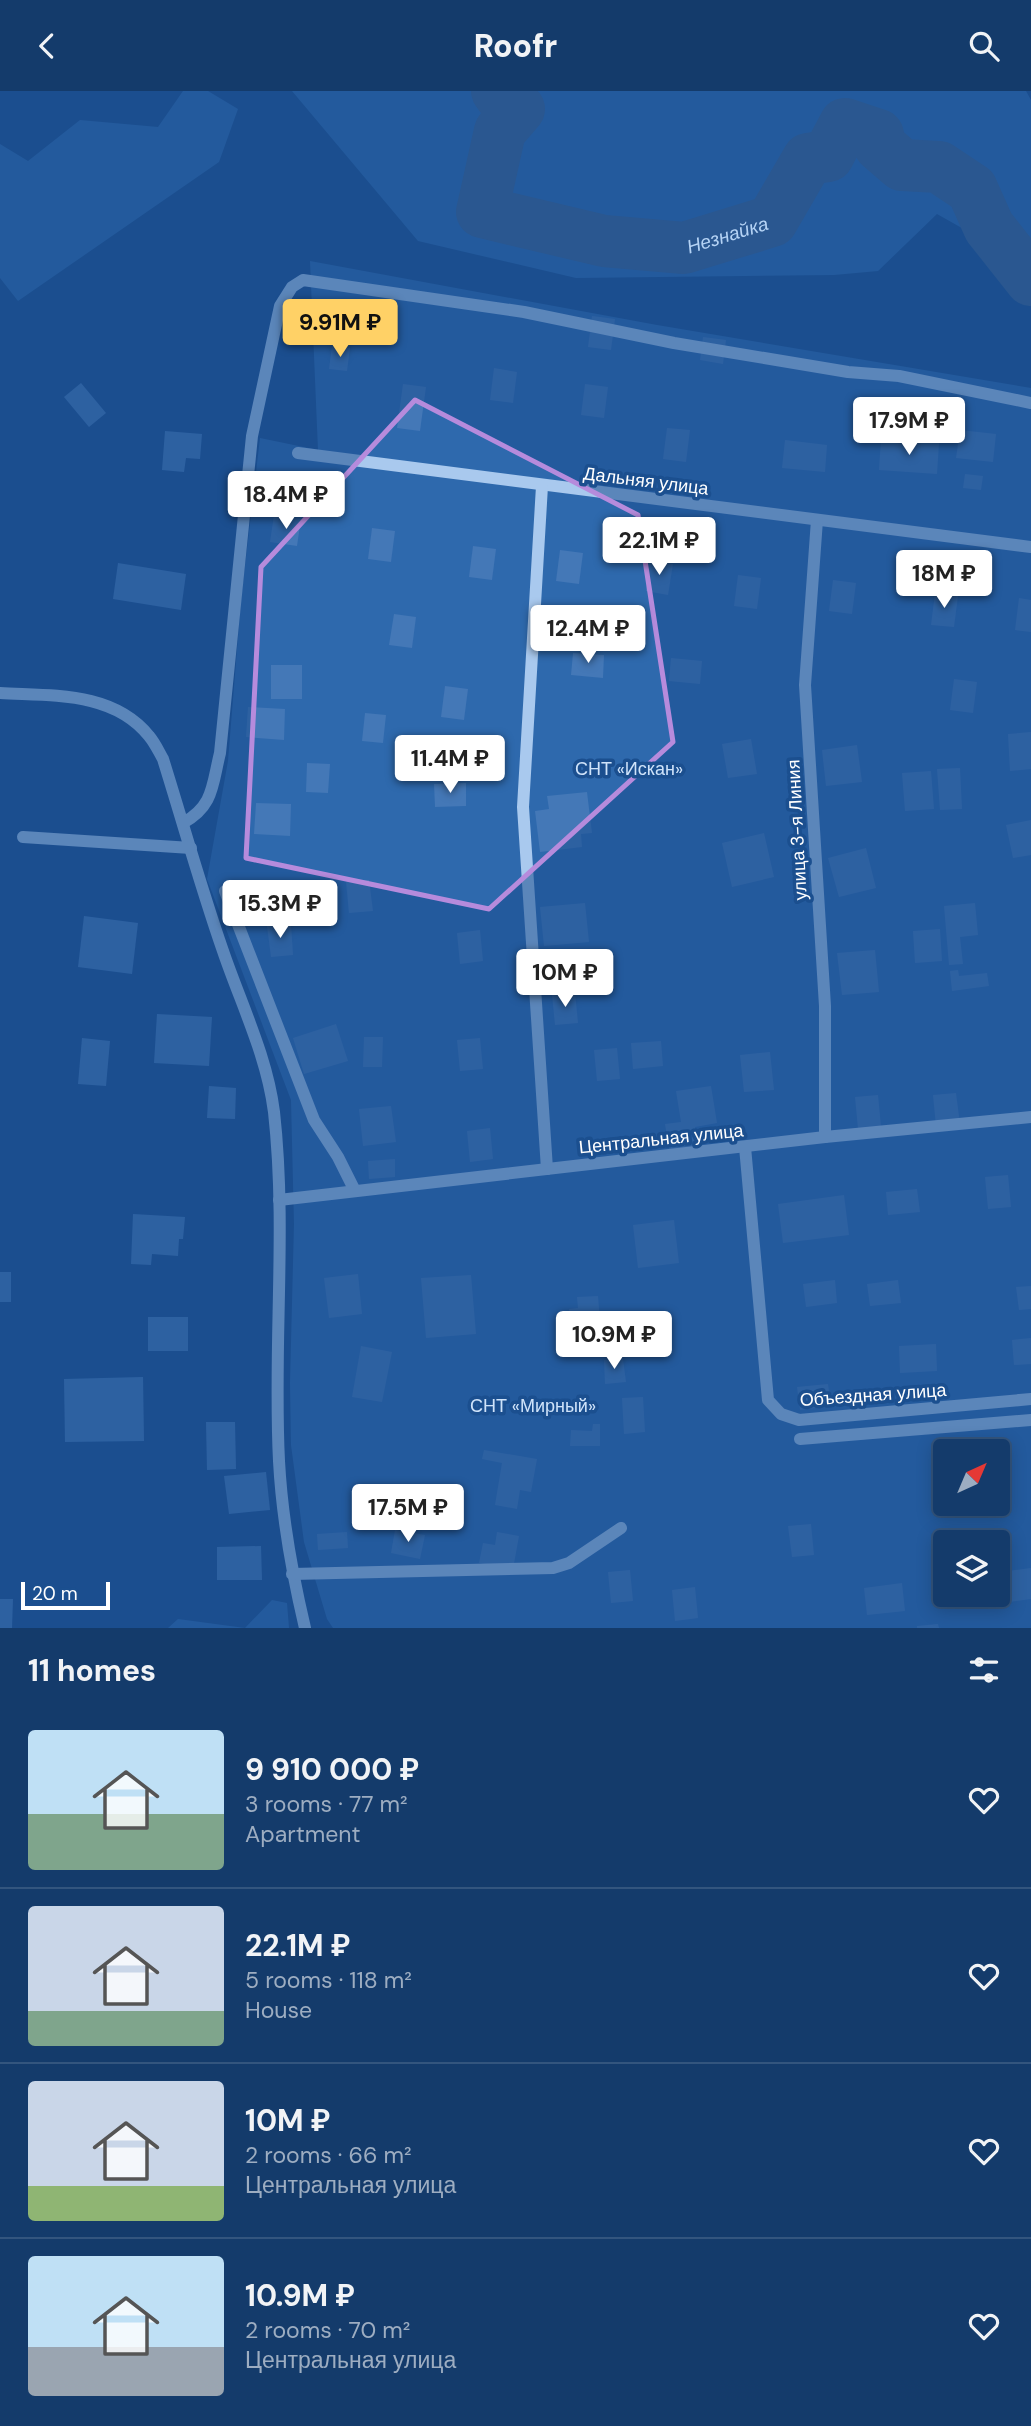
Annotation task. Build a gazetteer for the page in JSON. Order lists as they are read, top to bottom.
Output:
{
  "streets": {
    "street": [
      "Дальняя улица",
      "улица 3-я Линия",
      "Центральная улица",
      "Объездная улица"
    ]
  },
  "crossings": [
    ["Дальняя улица", "улица 3-я Линия"],
    ["улица 3-я Линия", "Центральная улица"],
    ["Центральная улица", "Объездная улица"]
  ],
  "water": ["Незнайка"],
  "parks": ["СНТ «Искан»", "СНТ «Мирный»"],
  "scale_bar": "20 m",
  "north": "top right",
  "page": {
    "header": "Roofr",
    "price": [
      "9.91M ₽",
      "17.9M ₽",
      "18.4M ₽",
      "22.1M ₽",
      "18M ₽",
      "12.4M ₽",
      "11.4M ₽",
      "15.3M ₽",
      "10M ₽",
      "10.9M ₽",
      "17.5M ₽"
    ],
    "scale": "20 m",
    "heading": "11 homes",
    "list": [
      {
        "name": "9 910 000 ₽",
        "note": "3 rooms · 77 m² · Apartment"
      },
      {
        "name": "22.1M ₽",
        "note": "5 rooms · 118 m² · House"
      },
      {
        "name": "10M ₽",
        "note": "2 rooms · 66 m² · Центральная улица"
      },
      {
        "name": "10.9M ₽",
        "note": "2 rooms · 70 m² · Центральная улица"
      }
    ]
  }
}
